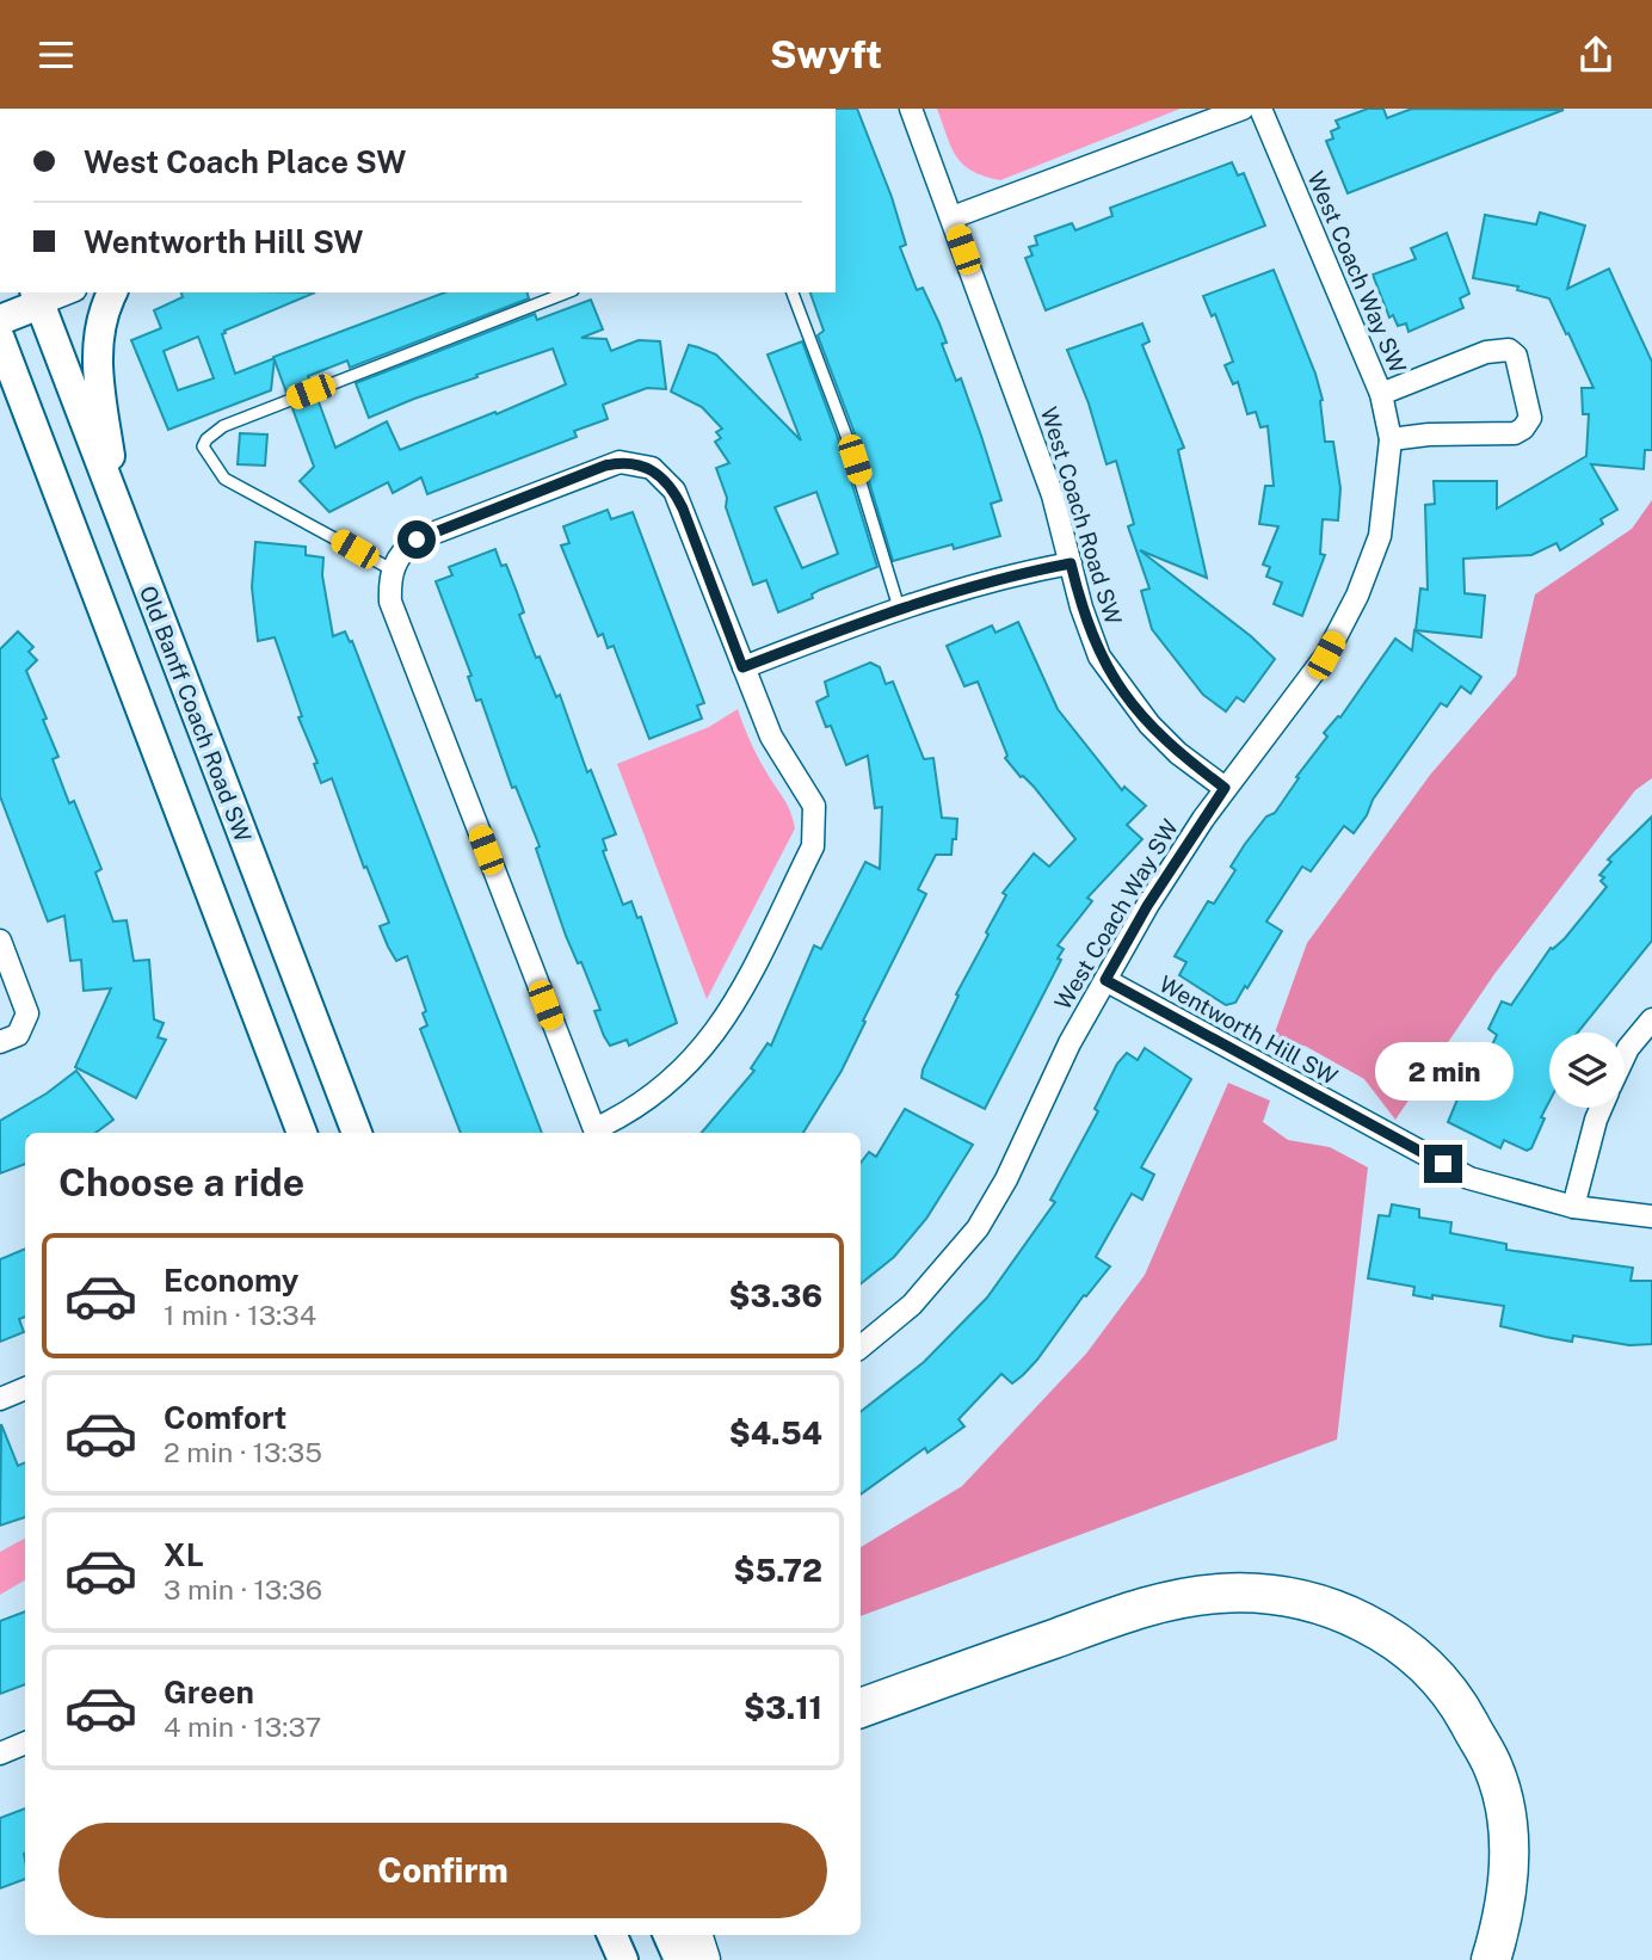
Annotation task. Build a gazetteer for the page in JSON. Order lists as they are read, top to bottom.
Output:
{
  "streets": {
    "main road": ["Old Banff Coach Road SW"],
    "street": ["West Coach Way SW", "West Coach Road SW", "Wentworth Hill SW"]
  },
  "crossings": [
    ["West Coach Way SW", "West Coach Road SW"],
    ["West Coach Way SW", "Wentworth Hill SW"]
  ],
  "page": {
    "header": "Swyft",
    "banner": ["West Coach Place SW", "Wentworth Hill SW"],
    "bubble": "2 min",
    "heading": "Choose a ride",
    "list": [
      {
        "name": "Economy",
        "note": "1 min · 13:34",
        "value": "$3.36"
      },
      {
        "name": "Comfort",
        "note": "2 min · 13:35",
        "value": "$4.54"
      },
      {
        "name": "XL",
        "note": "3 min · 13:36",
        "value": "$5.72"
      },
      {
        "name": "Green",
        "note": "4 min · 13:37",
        "value": "$3.11"
      }
    ],
    "buttons": "Confirm"
  }
}
